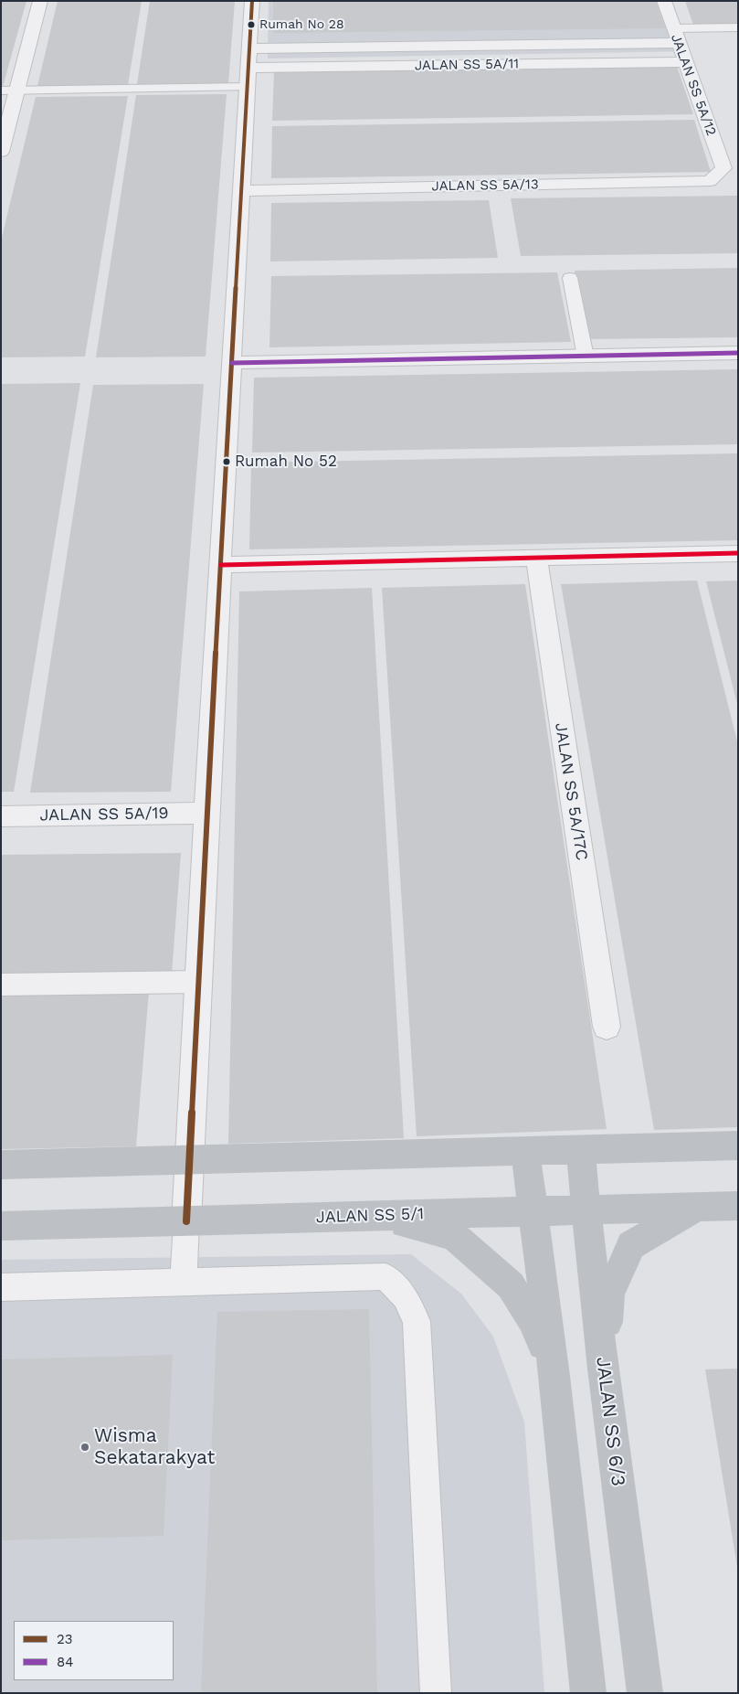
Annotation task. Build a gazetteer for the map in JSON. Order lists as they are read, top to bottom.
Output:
{
  "streets": {
    "street": [
      "JALAN SS 5A/11",
      "JALAN SS 5A/12",
      "JALAN SS 5A/13",
      "JALAN SS 5A/17C",
      "JALAN SS 5A/19",
      "JALAN SS 5/1",
      "JALAN SS 6/3"
    ]
  },
  "crossings": [
    ["JALAN SS 5A/11", "JALAN SS 5A/12"],
    ["JALAN SS 5A/12", "JALAN SS 5A/13"],
    ["JALAN SS 5/1", "JALAN SS 6/3"]
  ],
  "places": ["Rumah No 28", "Rumah No 52", "Wisma Sekatarakyat"],
  "lines": ["transit line 23", "transit line 84"],
  "legend": ["23", "84"]
}
